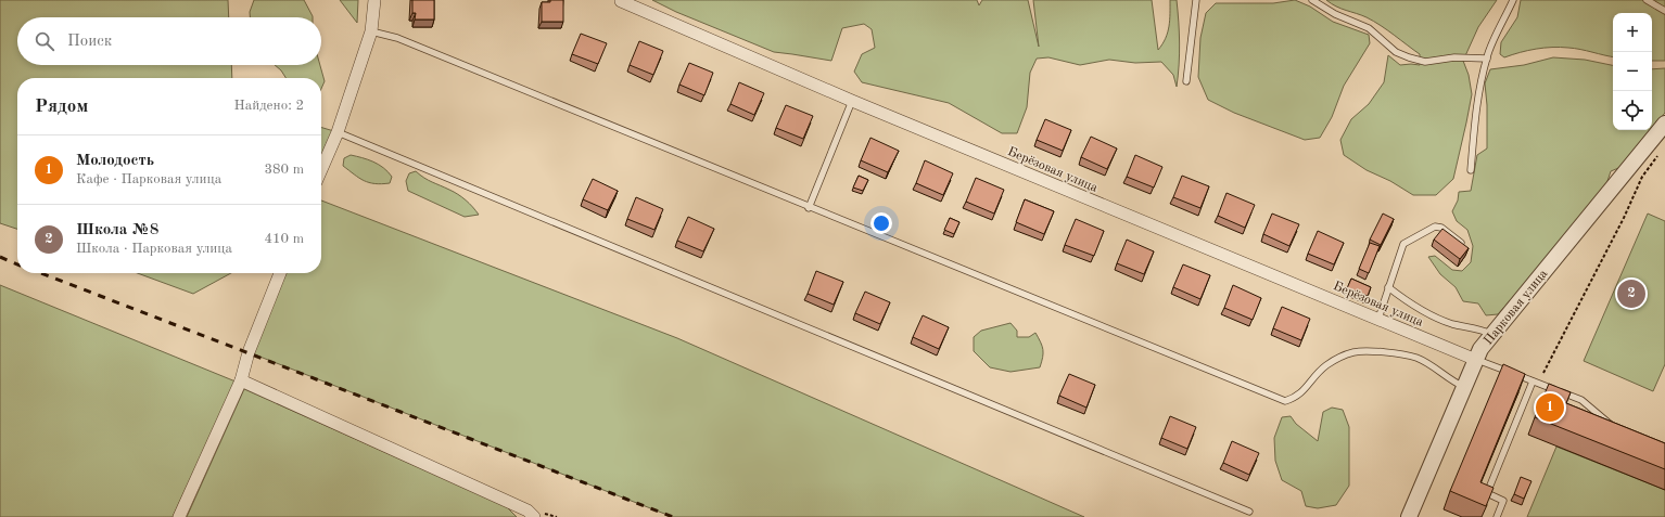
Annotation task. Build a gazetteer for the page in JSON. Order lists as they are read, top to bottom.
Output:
{
  "streets": {
    "street": ["Берёзовая улица", "Парковая улица"]
  },
  "crossings": [
    ["Берёзовая улица", "Парковая улица"]
  ],
  "page": {
    "map_buttons": ["+", "−"],
    "search": "Поиск",
    "heading": ["Рядом", "Найдено: 2"],
    "list": [
      {
        "mark": "1",
        "name": "Молодость",
        "note": "Кафе · Парковая улица",
        "value": "380 m"
      },
      {
        "mark": "2",
        "name": "Школа №8",
        "note": "Школа · Парковая улица",
        "value": "410 m"
      }
    ],
    "pins": ["2", "1"]
  }
}
